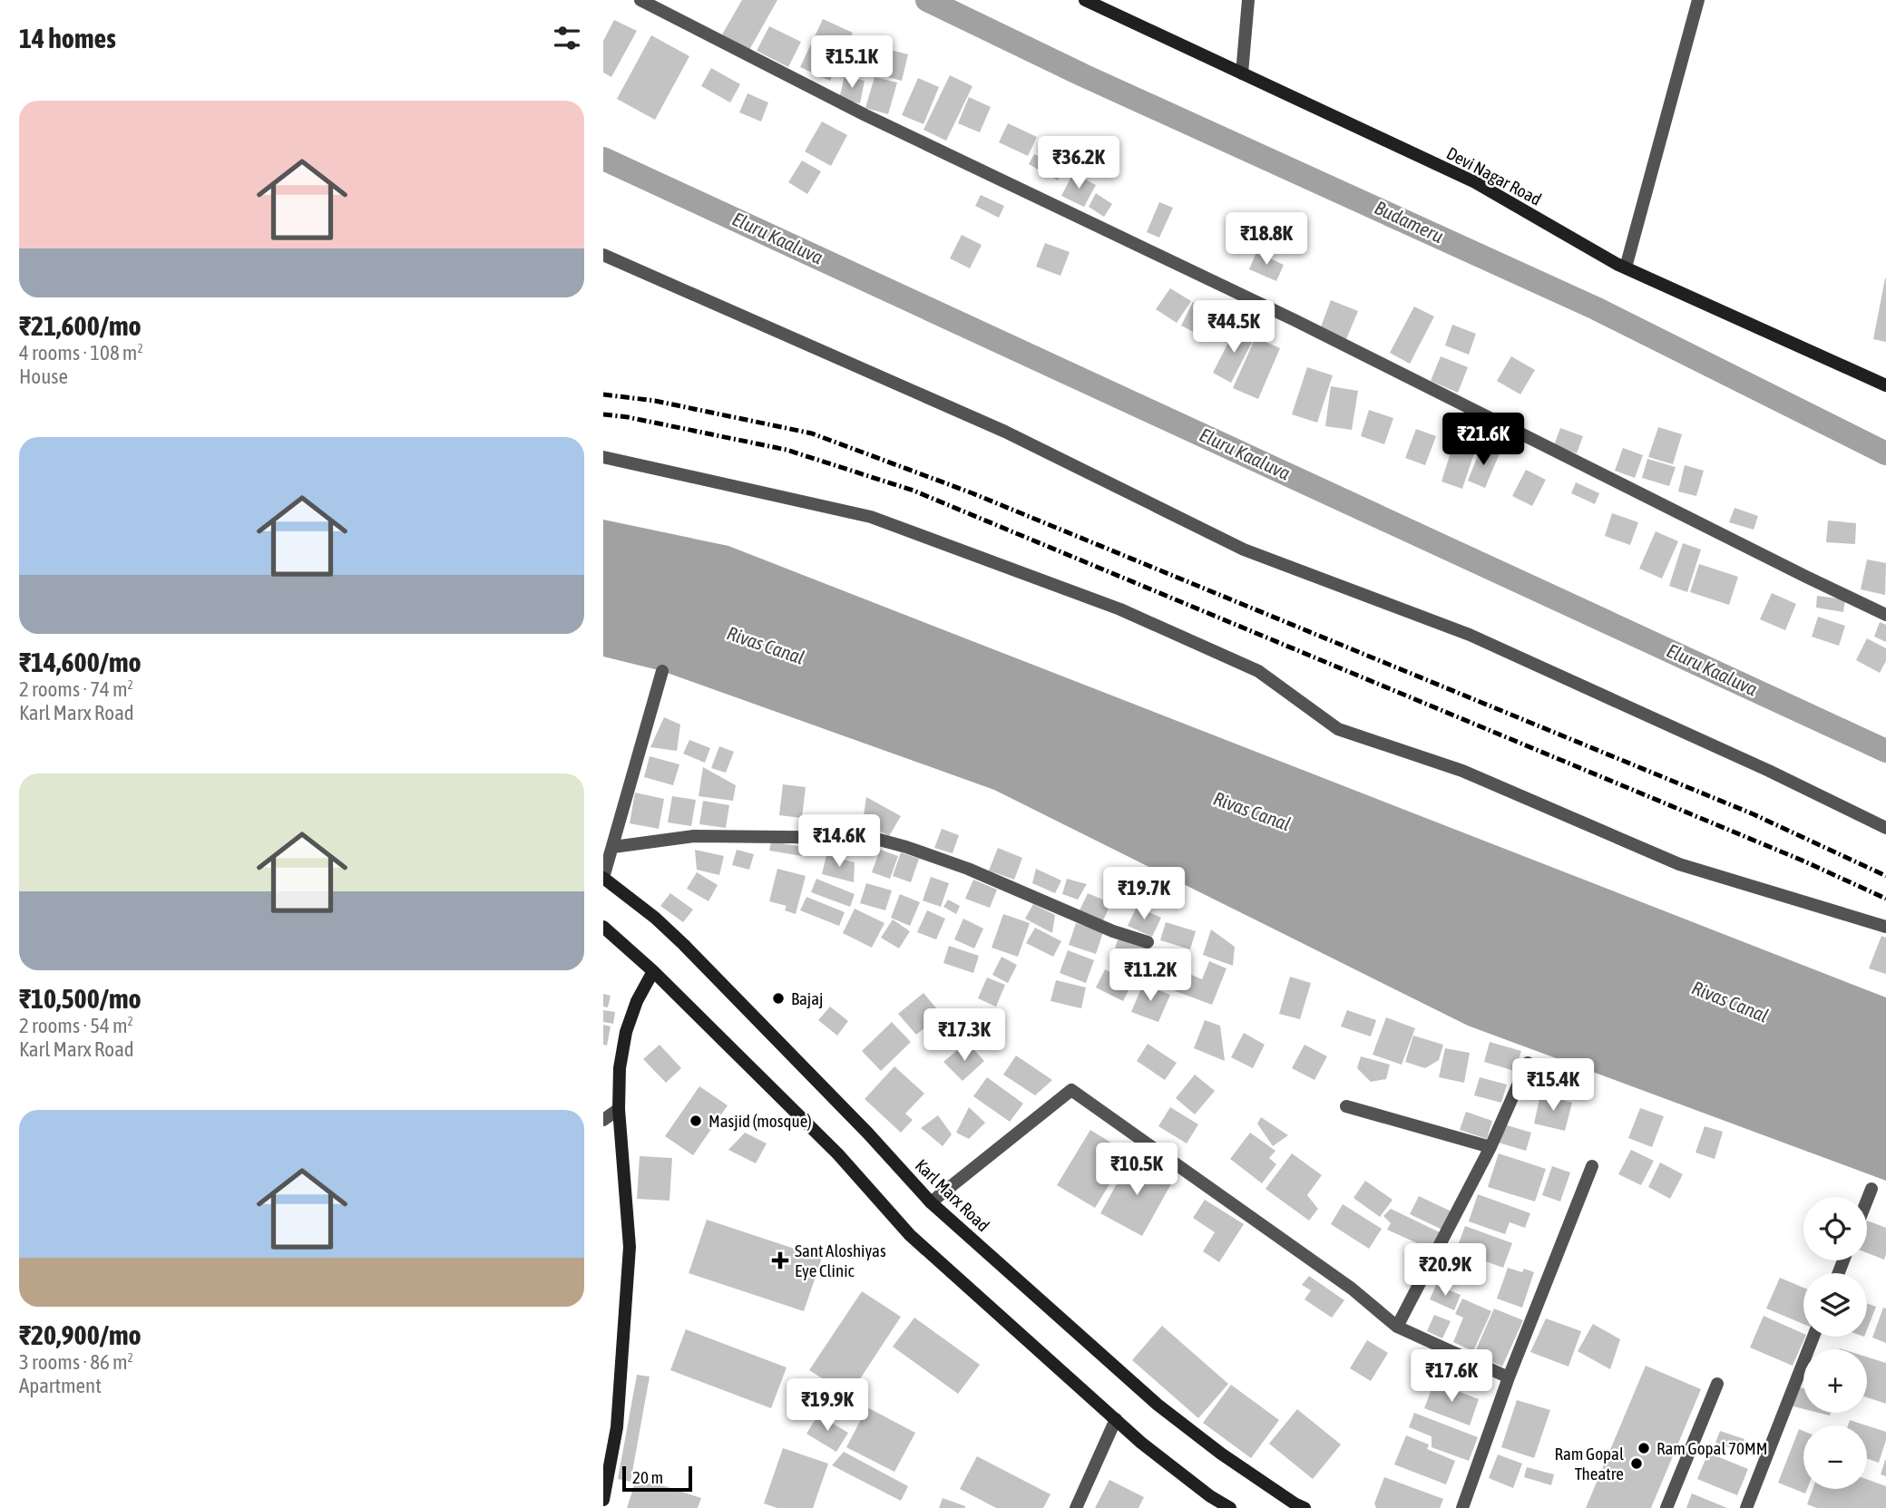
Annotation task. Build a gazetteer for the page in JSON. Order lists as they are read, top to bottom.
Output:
{
  "streets": {
    "main road": ["Devi Nagar Road", "Karl Marx Road"]
  },
  "water": ["Budameru", "Eluru Kaaluva", "Rivas Canal"],
  "places": {
    "other": [
      "Bajaj",
      "Masjid (mosque)",
      "Ram Gopal 70MM",
      "Ram Gopal Theatre"
    ],
    "health": ["Sant Aloshiyas Eye Clinic"]
  },
  "scale_bar": "20 m",
  "page": {
    "heading": "14 homes",
    "price": [
      "₹15.1K",
      "₹36.2K",
      "₹18.8K",
      "₹44.5K",
      "₹21.6K",
      "₹14.6K",
      "₹19.7K",
      "₹11.2K",
      "₹17.3K",
      "₹15.4K",
      "₹10.5K",
      "₹20.9K",
      "₹17.6K",
      "₹19.9K"
    ],
    "list": [
      {
        "name": "₹21,600/mo",
        "note": "4 rooms · 108 m² · House"
      },
      {
        "name": "₹14,600/mo",
        "note": "2 rooms · 74 m² · Karl Marx Road"
      },
      {
        "name": "₹10,500/mo",
        "note": "2 rooms · 54 m² · Karl Marx Road"
      },
      {
        "name": "₹20,900/mo",
        "note": "3 rooms · 86 m² · Apartment"
      }
    ],
    "map_buttons": ["+", "−"],
    "scale": "20 m"
  }
}
